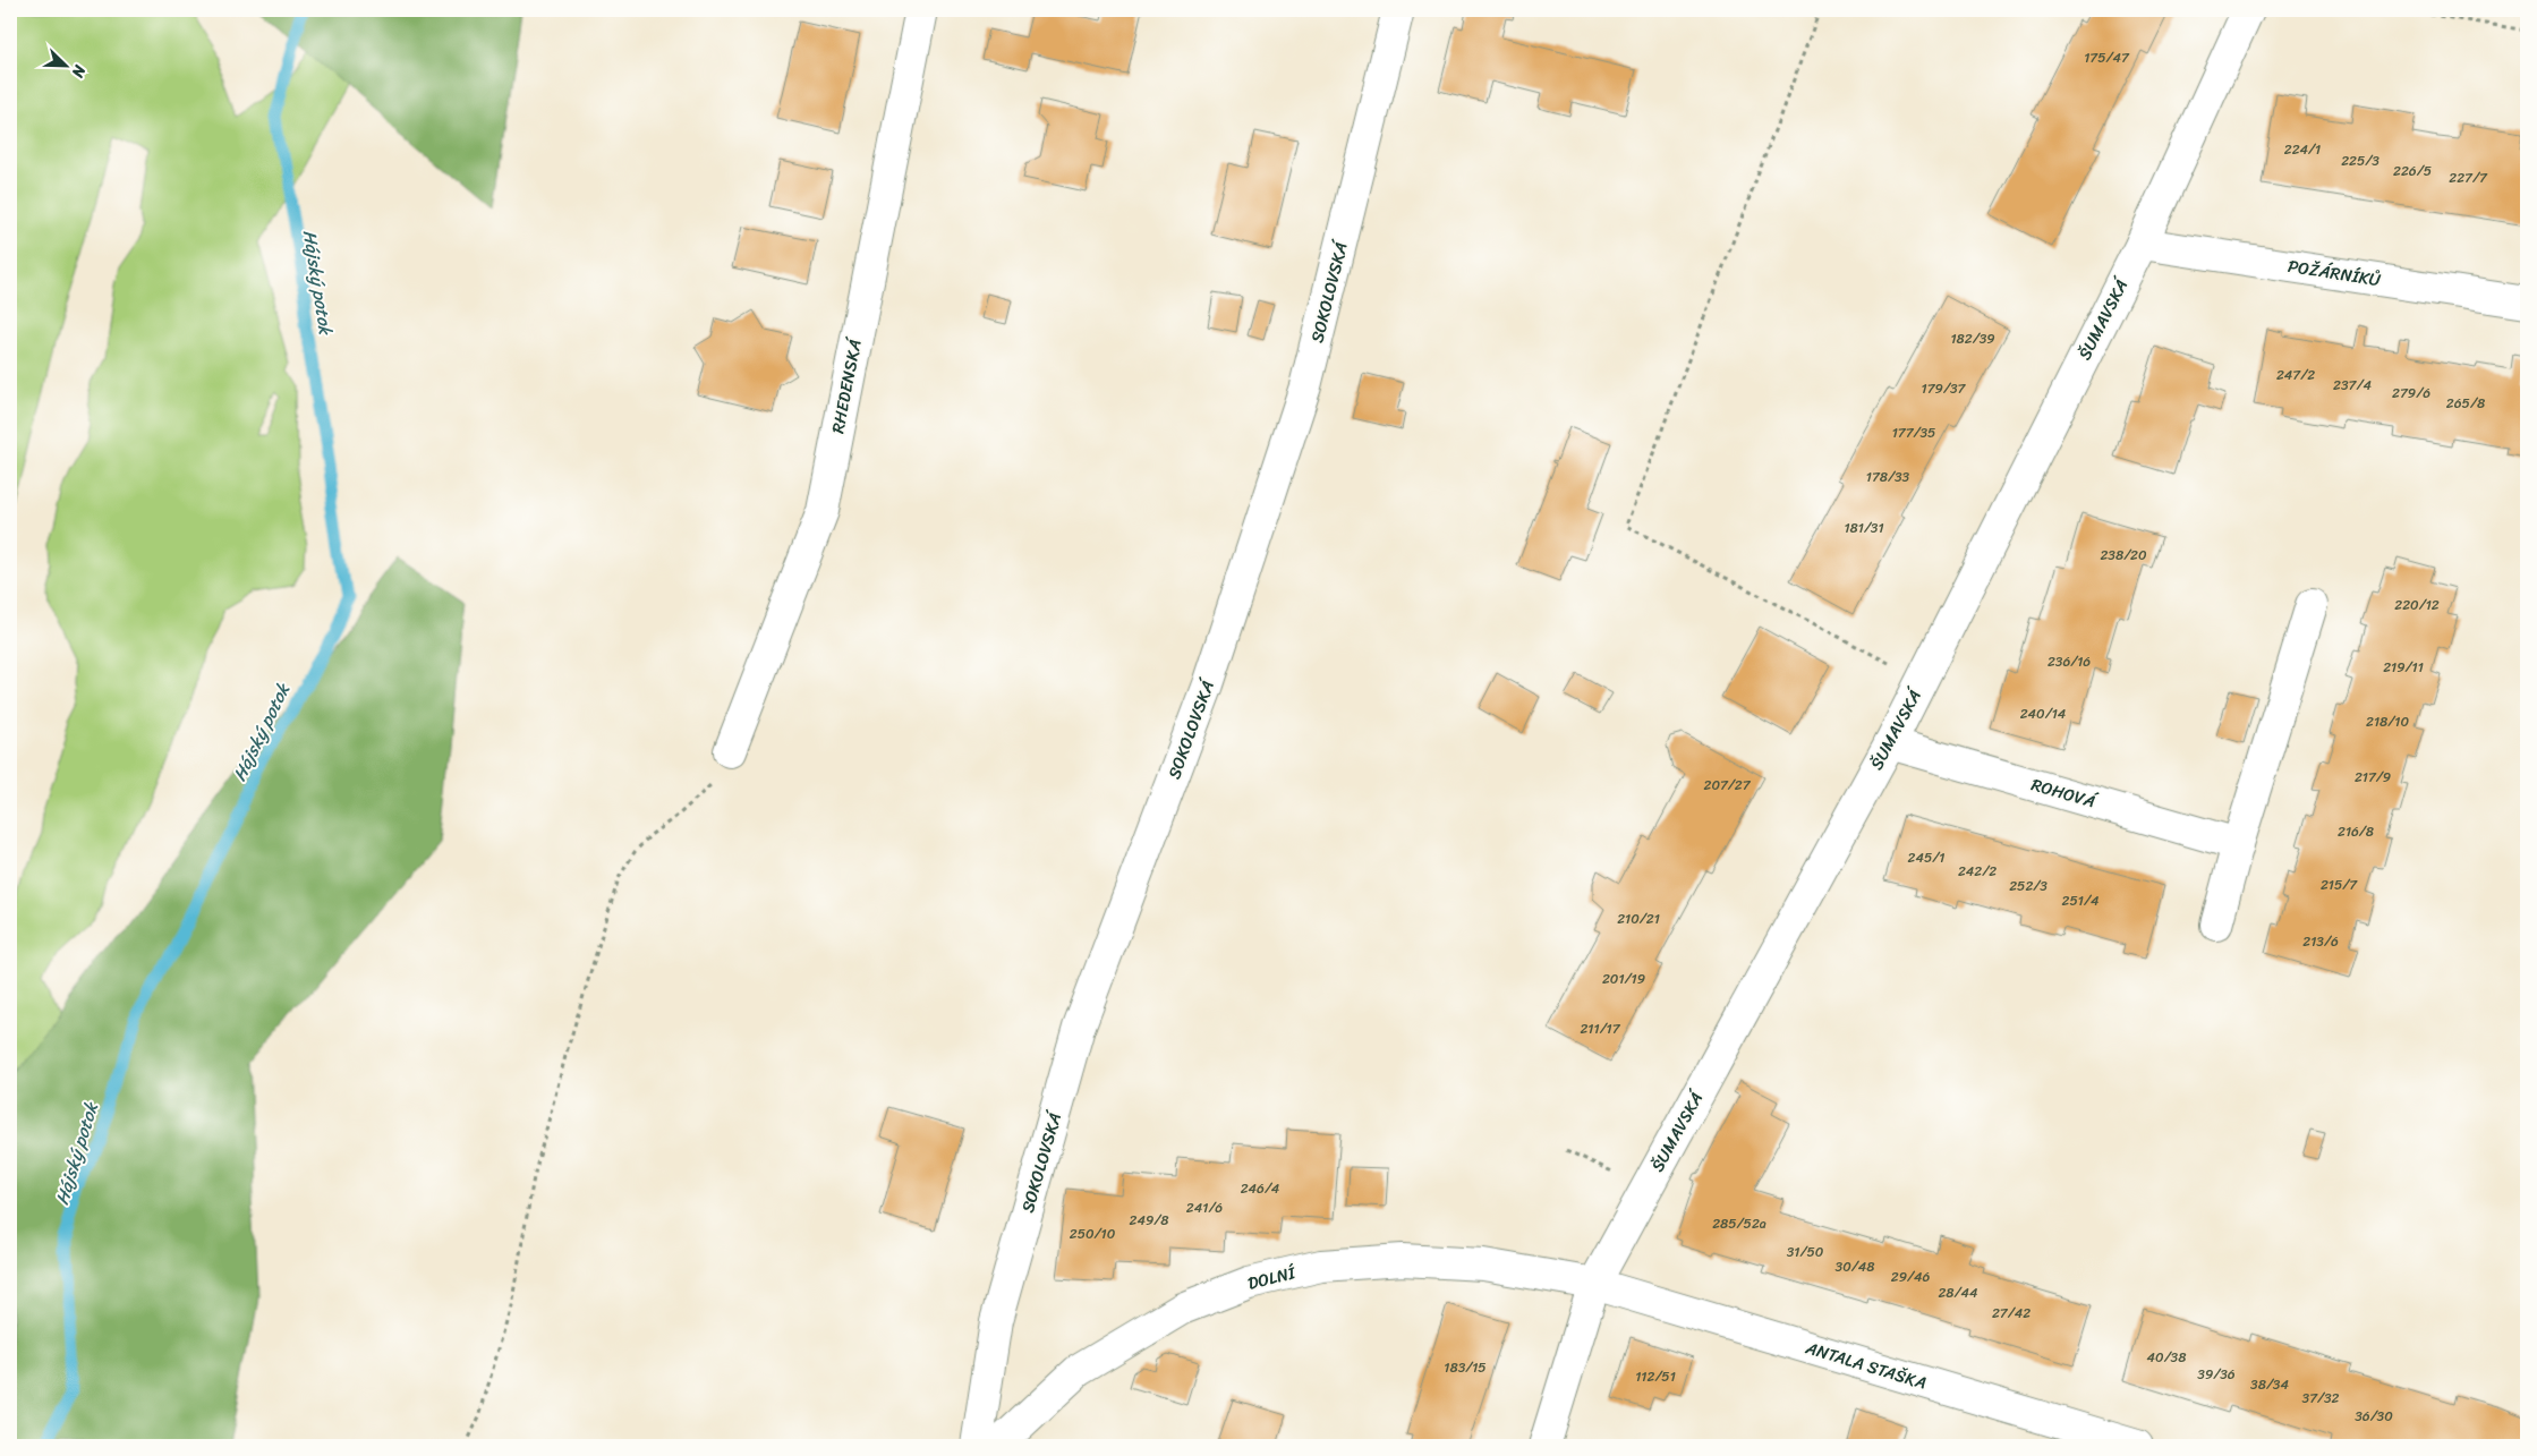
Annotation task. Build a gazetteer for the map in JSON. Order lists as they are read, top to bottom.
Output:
{
  "streets": {
    "street": [
      "POŽÁRNÍKŮ",
      "SOKOLOVSKÁ",
      "ŠUMAVSKÁ",
      "RHEDENSKÁ",
      "ROHOVÁ",
      "DOLNÍ",
      "ANTALA STAŠKA"
    ]
  },
  "crossings": [
    ["POŽÁRNÍKŮ", "ŠUMAVSKÁ"],
    ["ŠUMAVSKÁ", "ROHOVÁ"],
    ["ŠUMAVSKÁ", "DOLNÍ"],
    ["ŠUMAVSKÁ", "ANTALA STAŠKA"],
    ["DOLNÍ", "ANTALA STAŠKA"]
  ],
  "water": ["Hájský potok"],
  "house_numbers": [
    "175/47",
    "224/1",
    "225/3",
    "226/5",
    "227/7",
    "182/39",
    "247/2",
    "237/4",
    "179/37",
    "279/6",
    "265/8",
    "177/35",
    "178/33",
    "181/31",
    "238/20",
    "220/12",
    "236/16",
    "219/11",
    "240/14",
    "218/10",
    "217/9",
    "207/27",
    "216/8",
    "245/1",
    "242/2",
    "215/7",
    "252/3",
    "251/4",
    "210/21",
    "213/6",
    "201/19",
    "211/17",
    "246/4",
    "241/6",
    "249/8",
    "285/52a",
    "250/10",
    "31/50",
    "30/48",
    "29/46",
    "28/44",
    "27/42",
    "40/38",
    "183/15",
    "39/36",
    "112/51",
    "38/34",
    "37/32",
    "36/30"
  ],
  "north": "bottom right"
}
